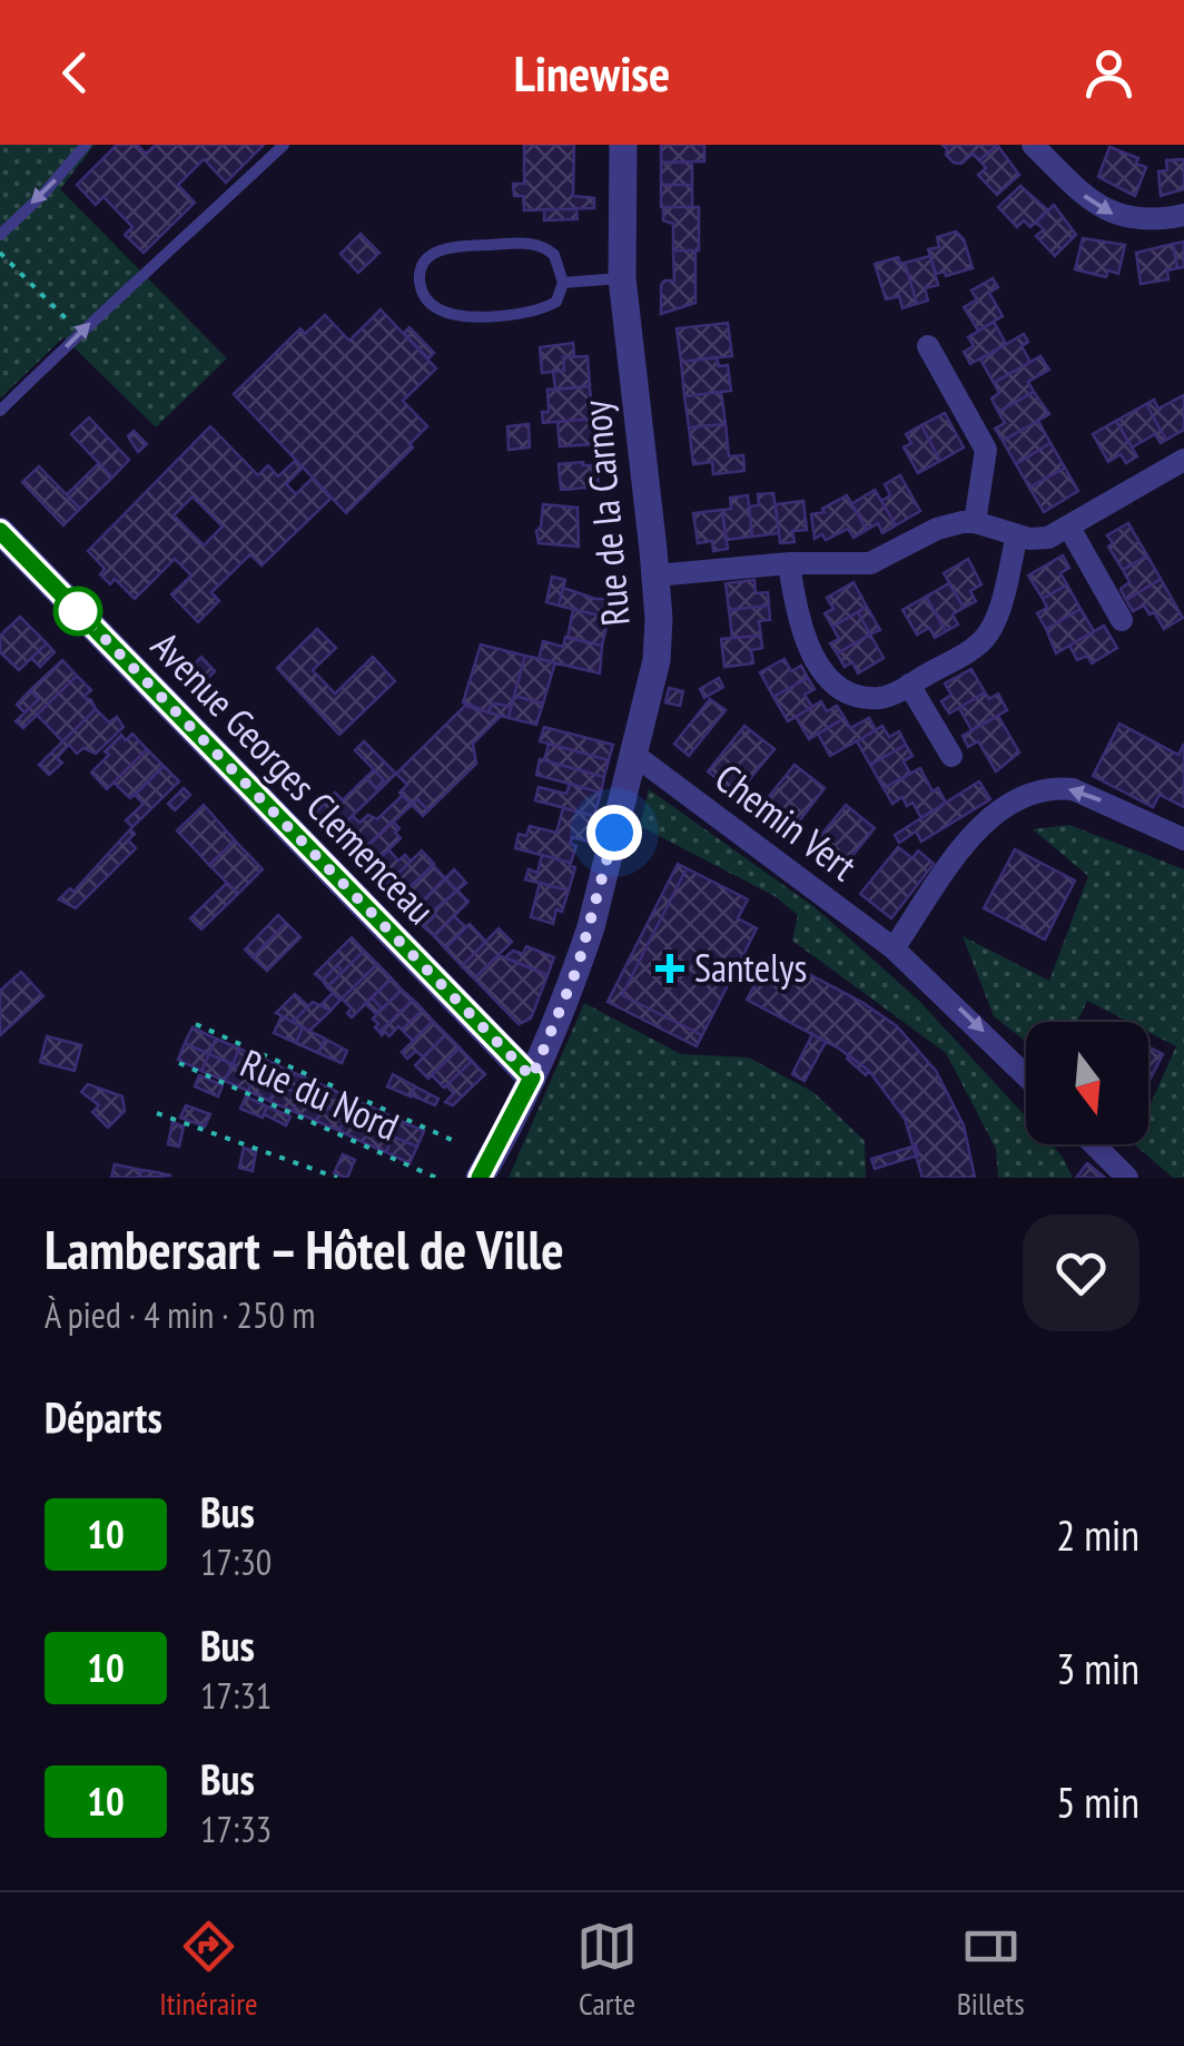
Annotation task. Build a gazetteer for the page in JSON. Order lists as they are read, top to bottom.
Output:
{
  "streets": {
    "street": ["Rue de la Carnoy", "Avenue Georges Clemenceau", "Chemin Vert"],
    "path": ["Rue du Nord"]
  },
  "crossings": [
    ["Rue de la Carnoy", "Avenue Georges Clemenceau"],
    ["Rue de la Carnoy", "Chemin Vert"]
  ],
  "one_way": ["Chemin Vert"],
  "places": {
    "health": ["Santelys"]
  },
  "lines": ["bus line 10"],
  "north": "bottom",
  "page": {
    "header": "Linewise",
    "heading": [
      ["Lambersart – Hôtel de Ville", "À pied · 4 min · 250 m"],
      "Départs"
    ],
    "list": [
      {
        "mark": "10",
        "name": "Bus",
        "note": "17:30",
        "value": "2 min"
      },
      {
        "mark": "10",
        "name": "Bus",
        "note": "17:31",
        "value": "3 min"
      },
      {
        "mark": "10",
        "name": "Bus",
        "note": "17:33",
        "value": "5 min"
      }
    ],
    "tabs": ["Itinéraire", "Carte", "Billets"]
  }
}
